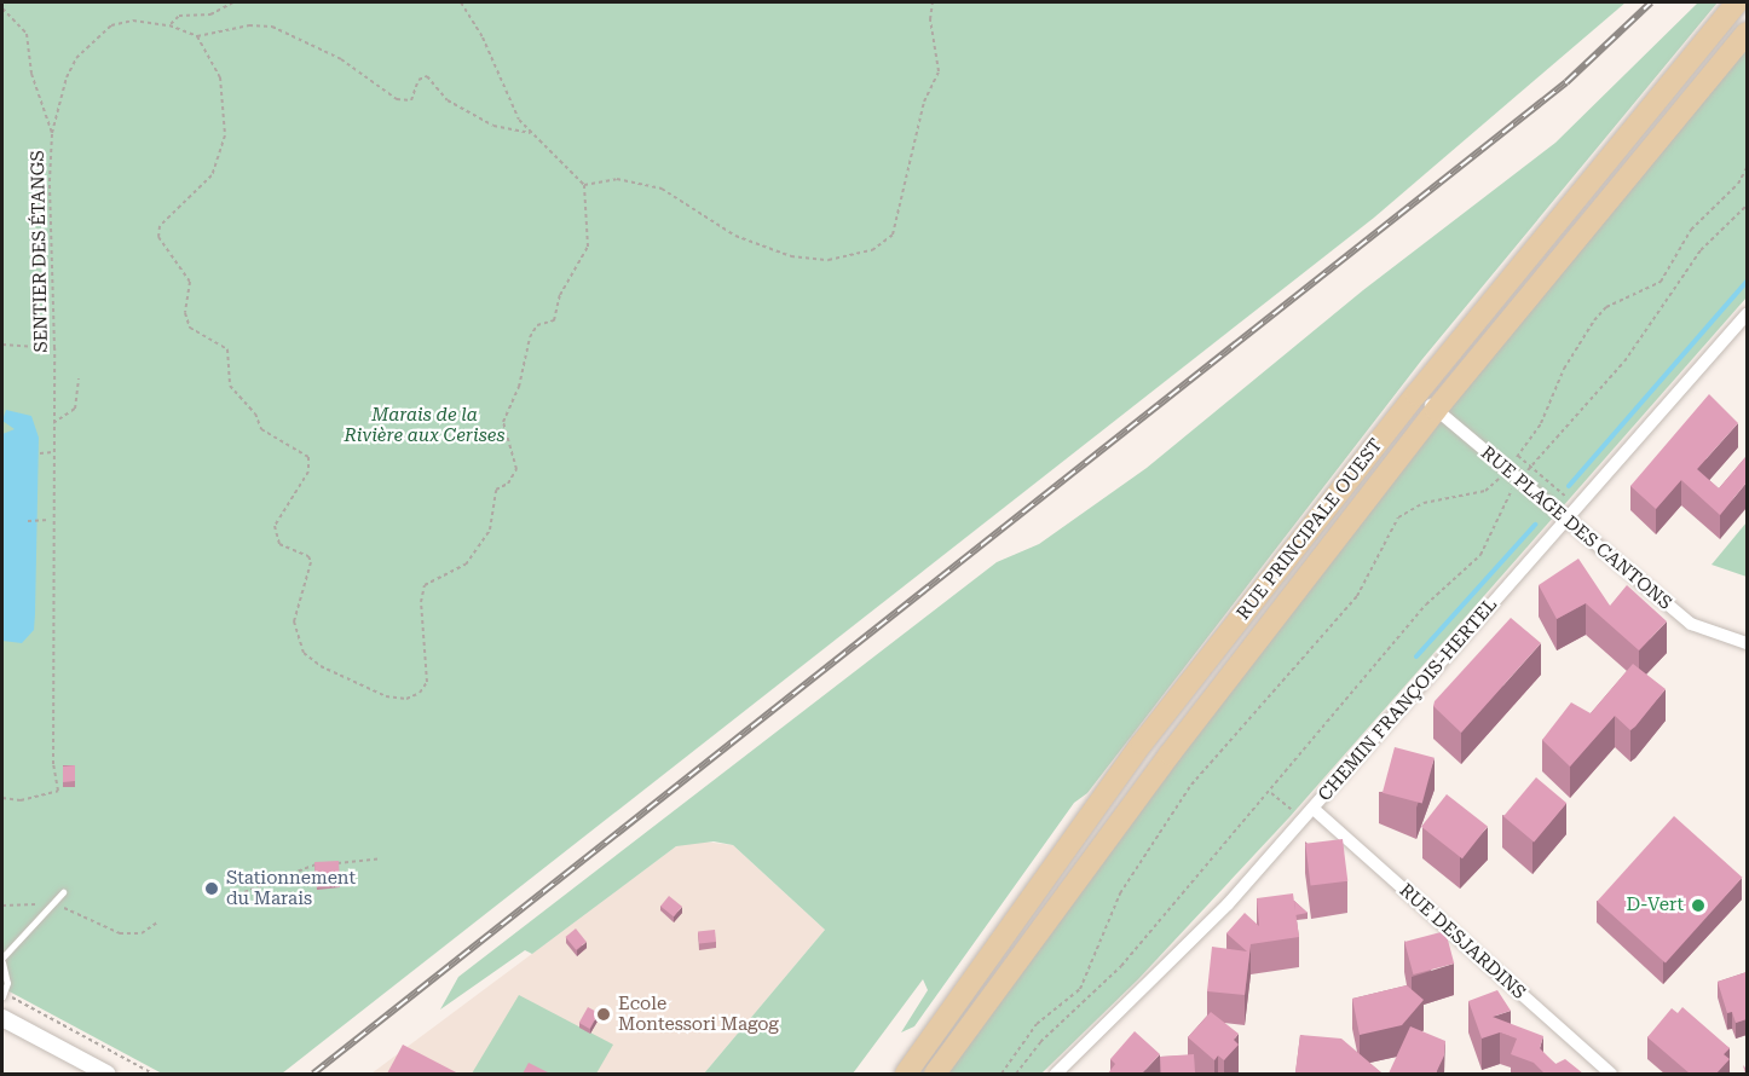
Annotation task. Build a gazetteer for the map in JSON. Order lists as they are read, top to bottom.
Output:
{
  "streets": {
    "main road": ["RUE PRINCIPALE OUEST"],
    "street": ["RUE PLAGE DES CANTONS", "CHEMIN FRANÇOIS-HERTEL", "RUE DESJARDINS"],
    "path": ["SENTIER DES ÉTANGS"]
  },
  "crossings": [
    ["RUE PLAGE DES CANTONS", "RUE PRINCIPALE OUEST"],
    ["RUE PLAGE DES CANTONS", "CHEMIN FRANÇOIS-HERTEL"],
    ["CHEMIN FRANÇOIS-HERTEL", "RUE DESJARDINS"]
  ],
  "parks": ["Marais de la Rivière aux Cerises"],
  "places": ["Stationnement du Marais", "D-Vert", "Ecole Montessori Magog"]
}
